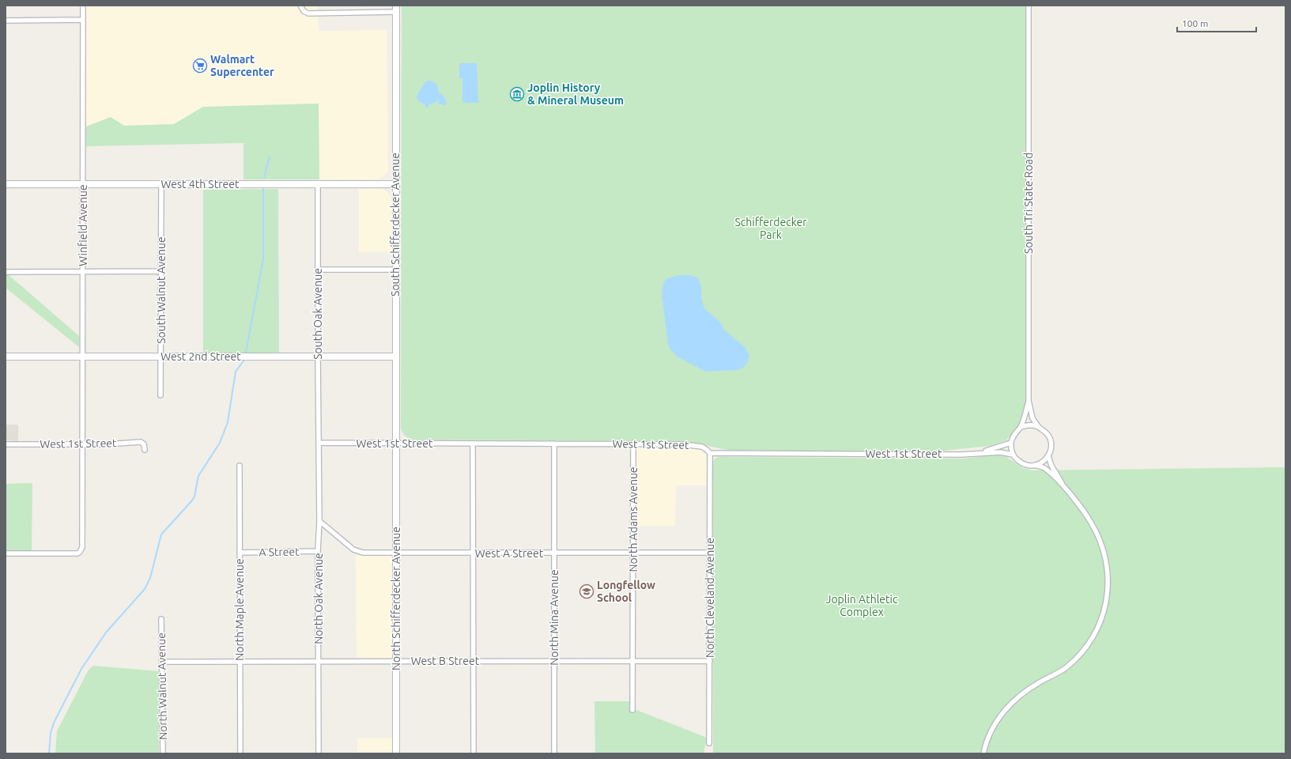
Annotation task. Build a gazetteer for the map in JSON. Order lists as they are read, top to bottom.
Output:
{
  "streets": {
    "street": [
      "West 4th Street",
      "South Tri State Road",
      "South Schifferdecker Avenue",
      "Winfield Avenue",
      "South Walnut Avenue",
      "South Oak Avenue",
      "West 2nd Street",
      "West 1st Street",
      "North Adams Avenue",
      "A Street",
      "West A Street",
      "North Cleveland Avenue",
      "North Oak Avenue",
      "North Schifferdecker Avenue",
      "North Maple Avenue",
      "North Mina Avenue",
      "West B Street",
      "North Walnut Avenue"
    ]
  },
  "crossings": [
    ["West 4th Street", "South Schifferdecker Avenue"],
    ["West 4th Street", "Winfield Avenue"],
    ["West 4th Street", "South Walnut Avenue"],
    ["West 4th Street", "South Oak Avenue"],
    ["South Tri State Road", "West 1st Street"],
    ["South Schifferdecker Avenue", "West 2nd Street"],
    ["South Schifferdecker Avenue", "West 1st Street"],
    ["South Schifferdecker Avenue", "North Schifferdecker Avenue"],
    ["Winfield Avenue", "West 2nd Street"],
    ["Winfield Avenue", "West 1st Street"],
    ["South Walnut Avenue", "West 2nd Street"],
    ["South Oak Avenue", "West 2nd Street"],
    ["South Oak Avenue", "West 1st Street"],
    ["South Oak Avenue", "North Oak Avenue"],
    ["West 1st Street", "North Adams Avenue"],
    ["West 1st Street", "North Cleveland Avenue"],
    ["West 1st Street", "North Oak Avenue"],
    ["West 1st Street", "North Schifferdecker Avenue"],
    ["West 1st Street", "North Mina Avenue"],
    ["North Adams Avenue", "West A Street"],
    ["North Adams Avenue", "West B Street"],
    ["A Street", "North Oak Avenue"],
    ["A Street", "North Maple Avenue"],
    ["West A Street", "North Cleveland Avenue"],
    ["West A Street", "North Oak Avenue"],
    ["West A Street", "North Schifferdecker Avenue"],
    ["West A Street", "North Mina Avenue"],
    ["North Cleveland Avenue", "West B Street"],
    ["North Oak Avenue", "West B Street"],
    ["North Schifferdecker Avenue", "West B Street"],
    ["North Maple Avenue", "West B Street"],
    ["North Mina Avenue", "West B Street"],
    ["West B Street", "North Walnut Avenue"]
  ],
  "parks": ["Schifferdecker Park", "Joplin Athletic Complex"],
  "places": {
    "supermarket": ["Walmart Supercenter"],
    "museum": ["Joplin History & Mineral Museum"],
    "school or university": ["Longfellow School"]
  },
  "scale_bar": "100 m"
}
